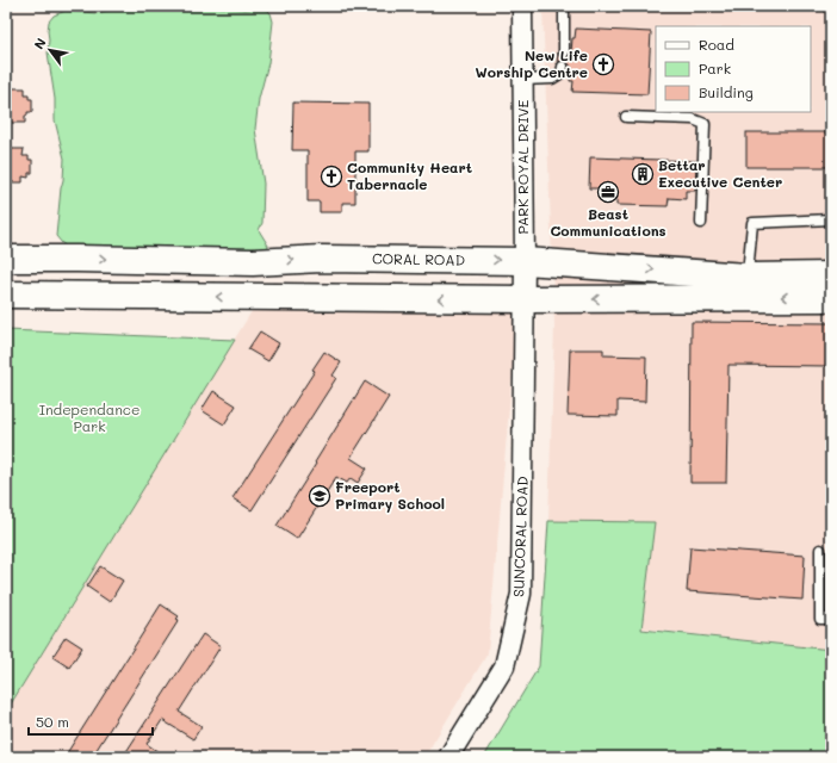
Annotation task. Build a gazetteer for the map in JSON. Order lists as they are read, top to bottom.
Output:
{
  "streets": {
    "main road": ["CORAL ROAD"],
    "street": ["PARK ROYAL DRIVE", "SUNCORAL ROAD"]
  },
  "crossings": [
    ["PARK ROYAL DRIVE", "CORAL ROAD"],
    ["PARK ROYAL DRIVE", "SUNCORAL ROAD"],
    ["CORAL ROAD", "SUNCORAL ROAD"]
  ],
  "parks": ["Independance Park"],
  "places": {
    "church": ["New Life Worship Centre", "Community Heart Tabernacle"],
    "building": ["Bettar Executive Center"],
    "office": ["Beast Communications"],
    "school or university": ["Freeport Primary School"]
  },
  "legend": ["Road", "Park", "Building"],
  "scale_bar": "50 m",
  "north": "top left"
}
